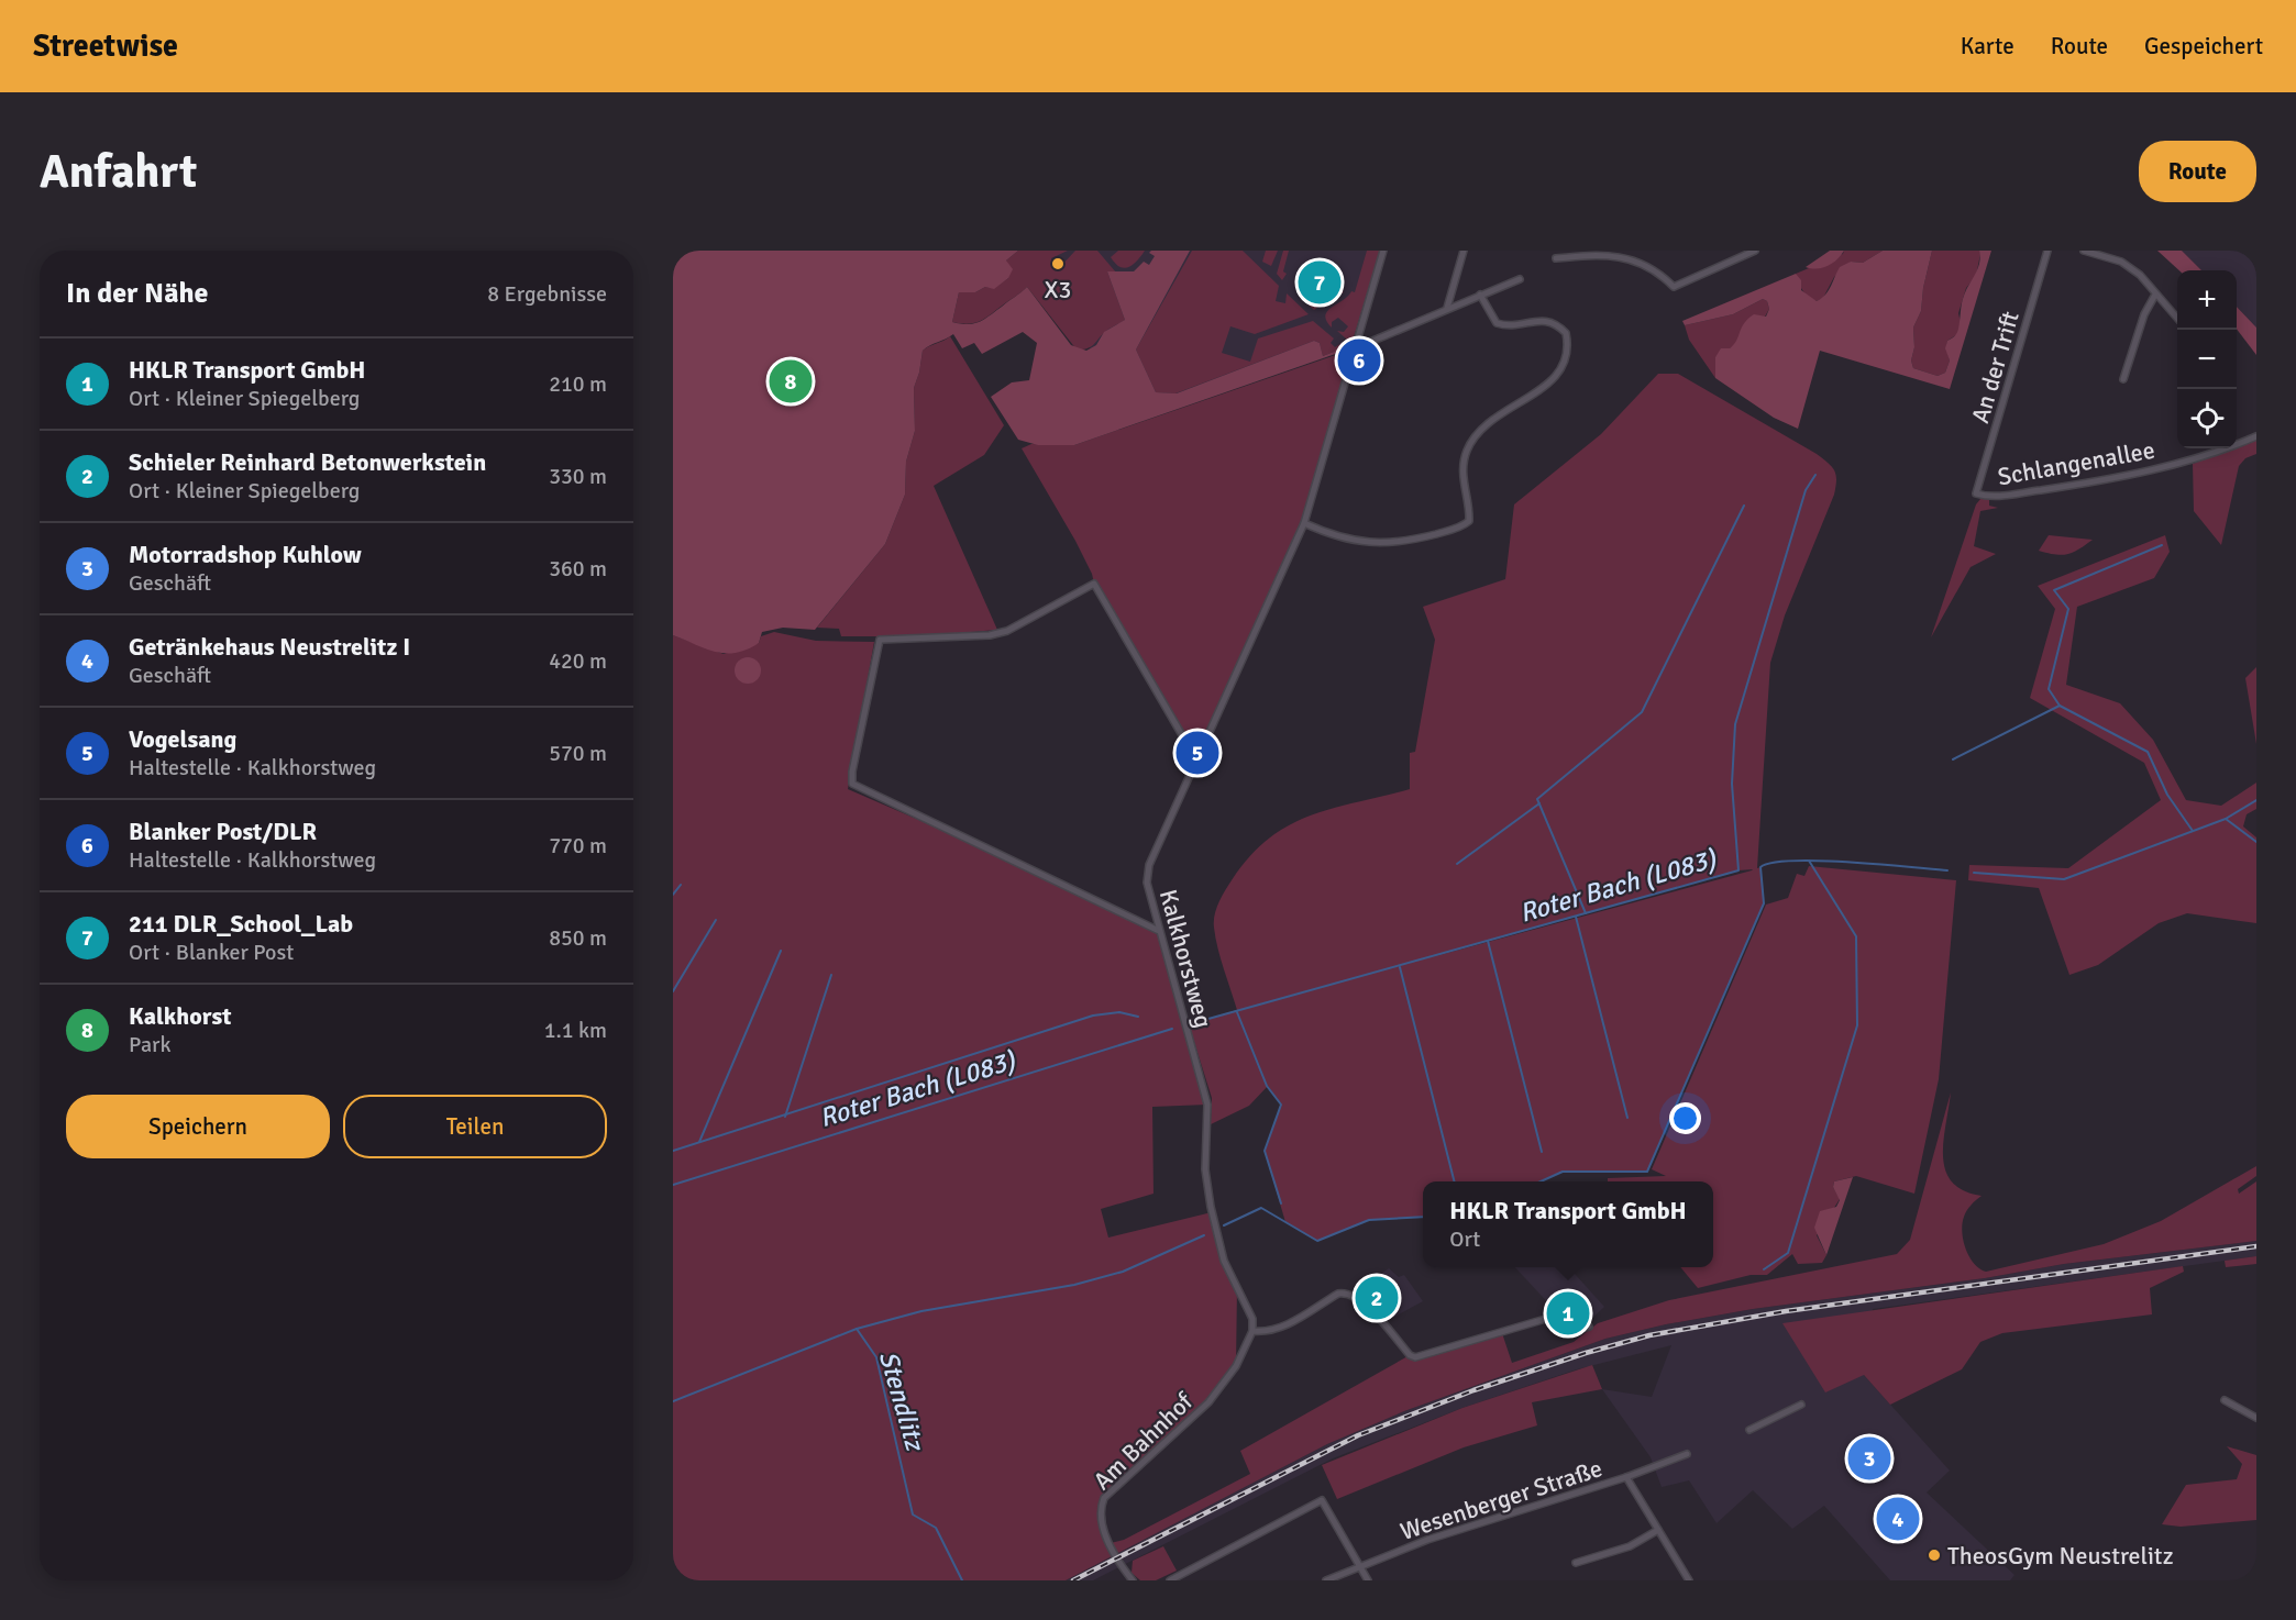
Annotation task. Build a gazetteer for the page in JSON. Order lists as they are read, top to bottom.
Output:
{
  "streets": {
    "street": [
      "An der Trift",
      "Schlangenallee",
      "Kalkhorstweg",
      "Am Bahnhof",
      "Wesenberger Straße"
    ]
  },
  "crossings": [
    ["An der Trift", "Schlangenallee"],
    ["Kalkhorstweg", "Am Bahnhof"]
  ],
  "water": ["Roter Bach (L083)", "Stendlitz"],
  "places": ["X3", "TheosGym Neustrelitz"],
  "page": {
    "header": "Streetwise",
    "nav": ["Karte", "Route", "Gespeichert"],
    "buttons": [
      "Route",
      ["Speichern", "Teilen"]
    ],
    "title": "Anfahrt",
    "heading": ["In der Nähe", "8 Ergebnisse"],
    "pins": [
      "7",
      "6",
      "8",
      "5",
      "2",
      "1",
      "3",
      "4"
    ],
    "map_buttons": ["+", "−"],
    "list": [
      {
        "mark": "1",
        "name": "HKLR Transport GmbH",
        "note": "Ort · Kleiner Spiegelberg",
        "value": "210 m"
      },
      {
        "mark": "2",
        "name": "Schieler Reinhard Betonwerkstein",
        "note": "Ort · Kleiner Spiegelberg",
        "value": "330 m"
      },
      {
        "mark": "3",
        "name": "Motorradshop Kuhlow",
        "note": "Geschäft",
        "value": "360 m"
      },
      {
        "mark": "4",
        "name": "Getränkehaus Neustrelitz I",
        "note": "Geschäft",
        "value": "420 m"
      },
      {
        "mark": "5",
        "name": "Vogelsang",
        "note": "Haltestelle · Kalkhorstweg",
        "value": "570 m"
      },
      {
        "mark": "6",
        "name": "Blanker Post/DLR",
        "note": "Haltestelle · Kalkhorstweg",
        "value": "770 m"
      },
      {
        "mark": "7",
        "name": "211 DLR_School_Lab",
        "note": "Ort · Blanker Post",
        "value": "850 m"
      },
      {
        "mark": "8",
        "name": "Kalkhorst",
        "note": "Park",
        "value": "1.1 km"
      }
    ],
    "popup": ["HKLR Transport GmbH", "Ort"]
  }
}
